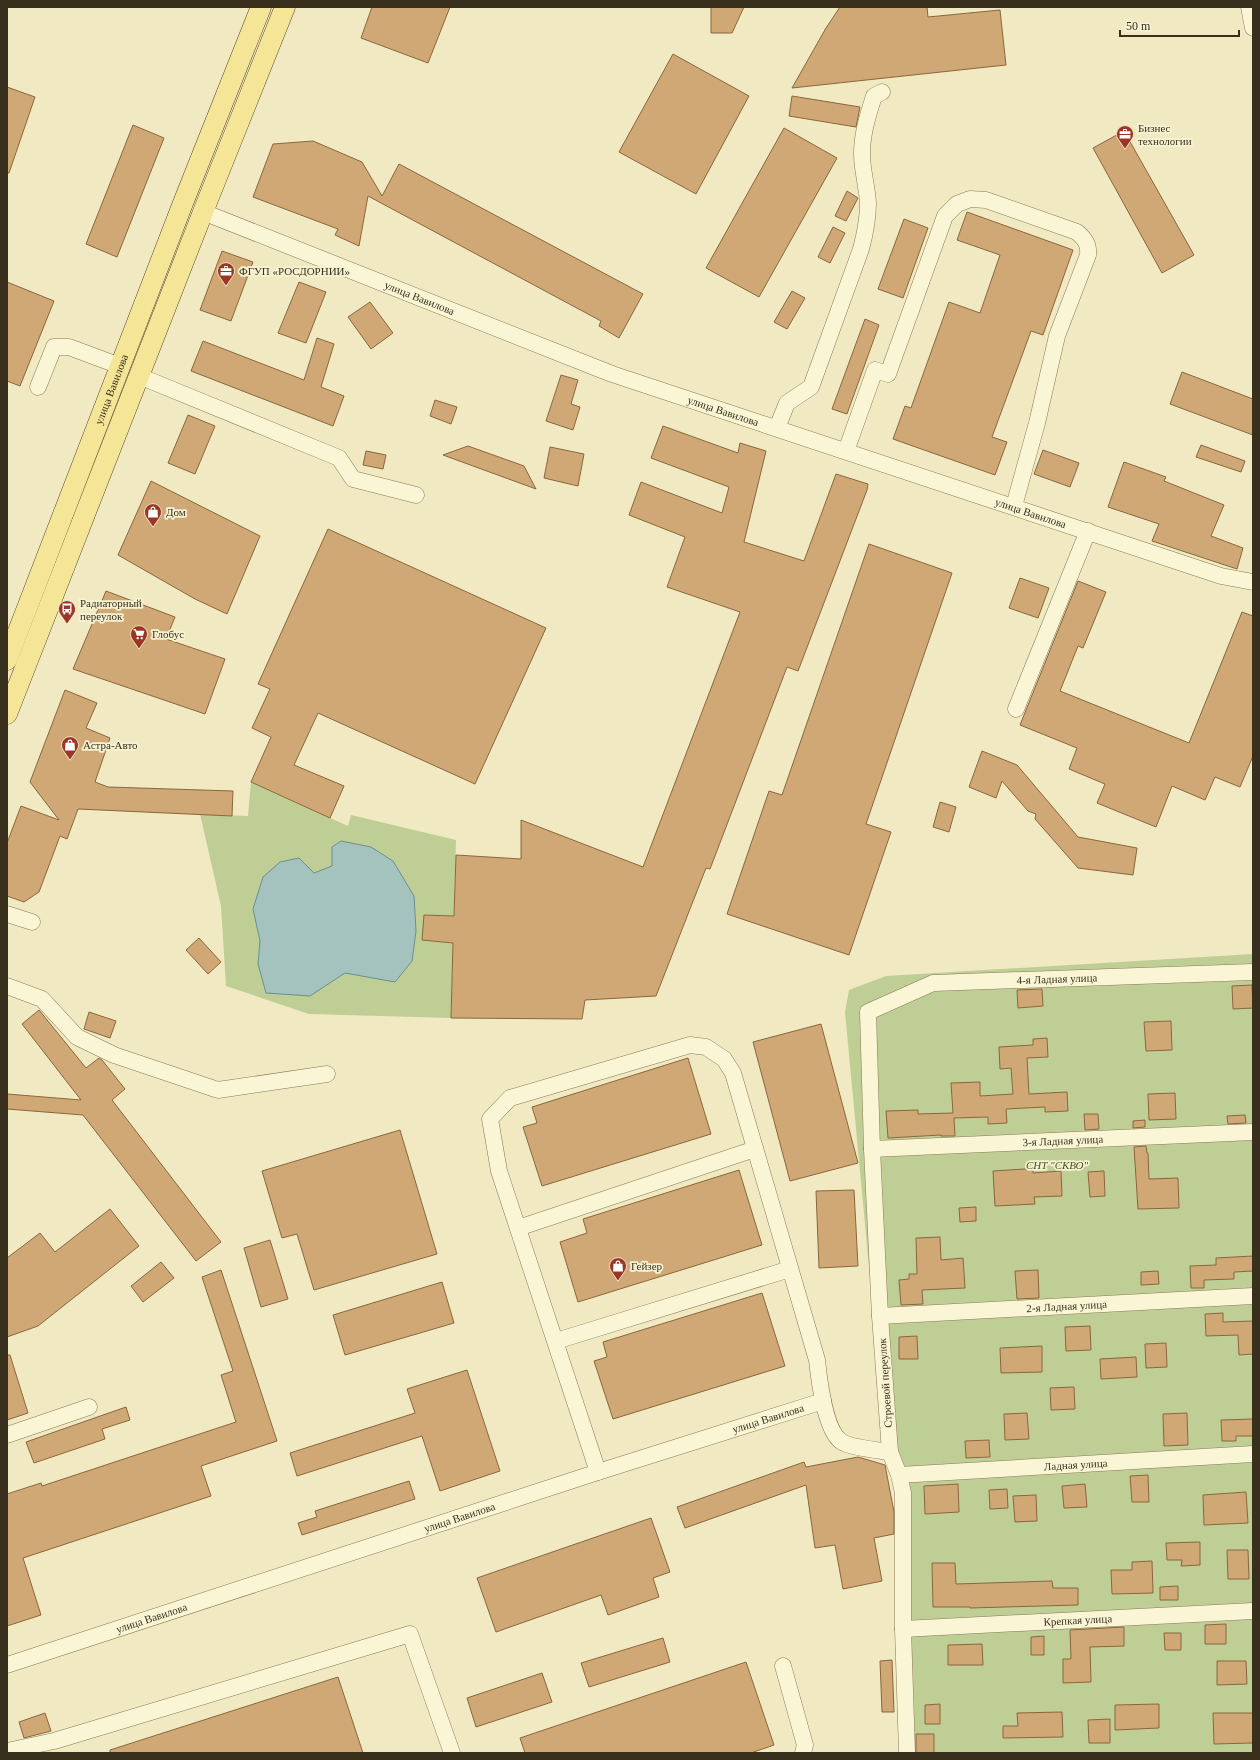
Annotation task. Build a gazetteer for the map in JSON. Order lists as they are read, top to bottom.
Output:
{
  "streets": {
    "main road": ["улица Вавилова"],
    "street": [
      "4-я Ладная улица",
      "3-я Ладная улица",
      "2-я Ладная улица",
      "Строевой переулок",
      "Ладная улица",
      "Крепкая улица"
    ]
  },
  "crossings": [
    ["4-я Ладная улица", "Строевой переулок"],
    ["3-я Ладная улица", "Строевой переулок"],
    ["2-я Ладная улица", "Строевой переулок"],
    ["Строевой переулок", "Ладная улица"],
    ["Строевой переулок", "Крепкая улица"]
  ],
  "parks": ["СНТ \"СКВО\""],
  "places": {
    "office": ["Бизнес технологии", "ФГУП «РОСДОРНИИ»"],
    "shop": ["Дом", "Астра-Авто", "Гейзер"],
    "bus stop": ["Радиаторный переулок"],
    "supermarket": ["Глобус"]
  },
  "scale_bar": "50 m"
}
